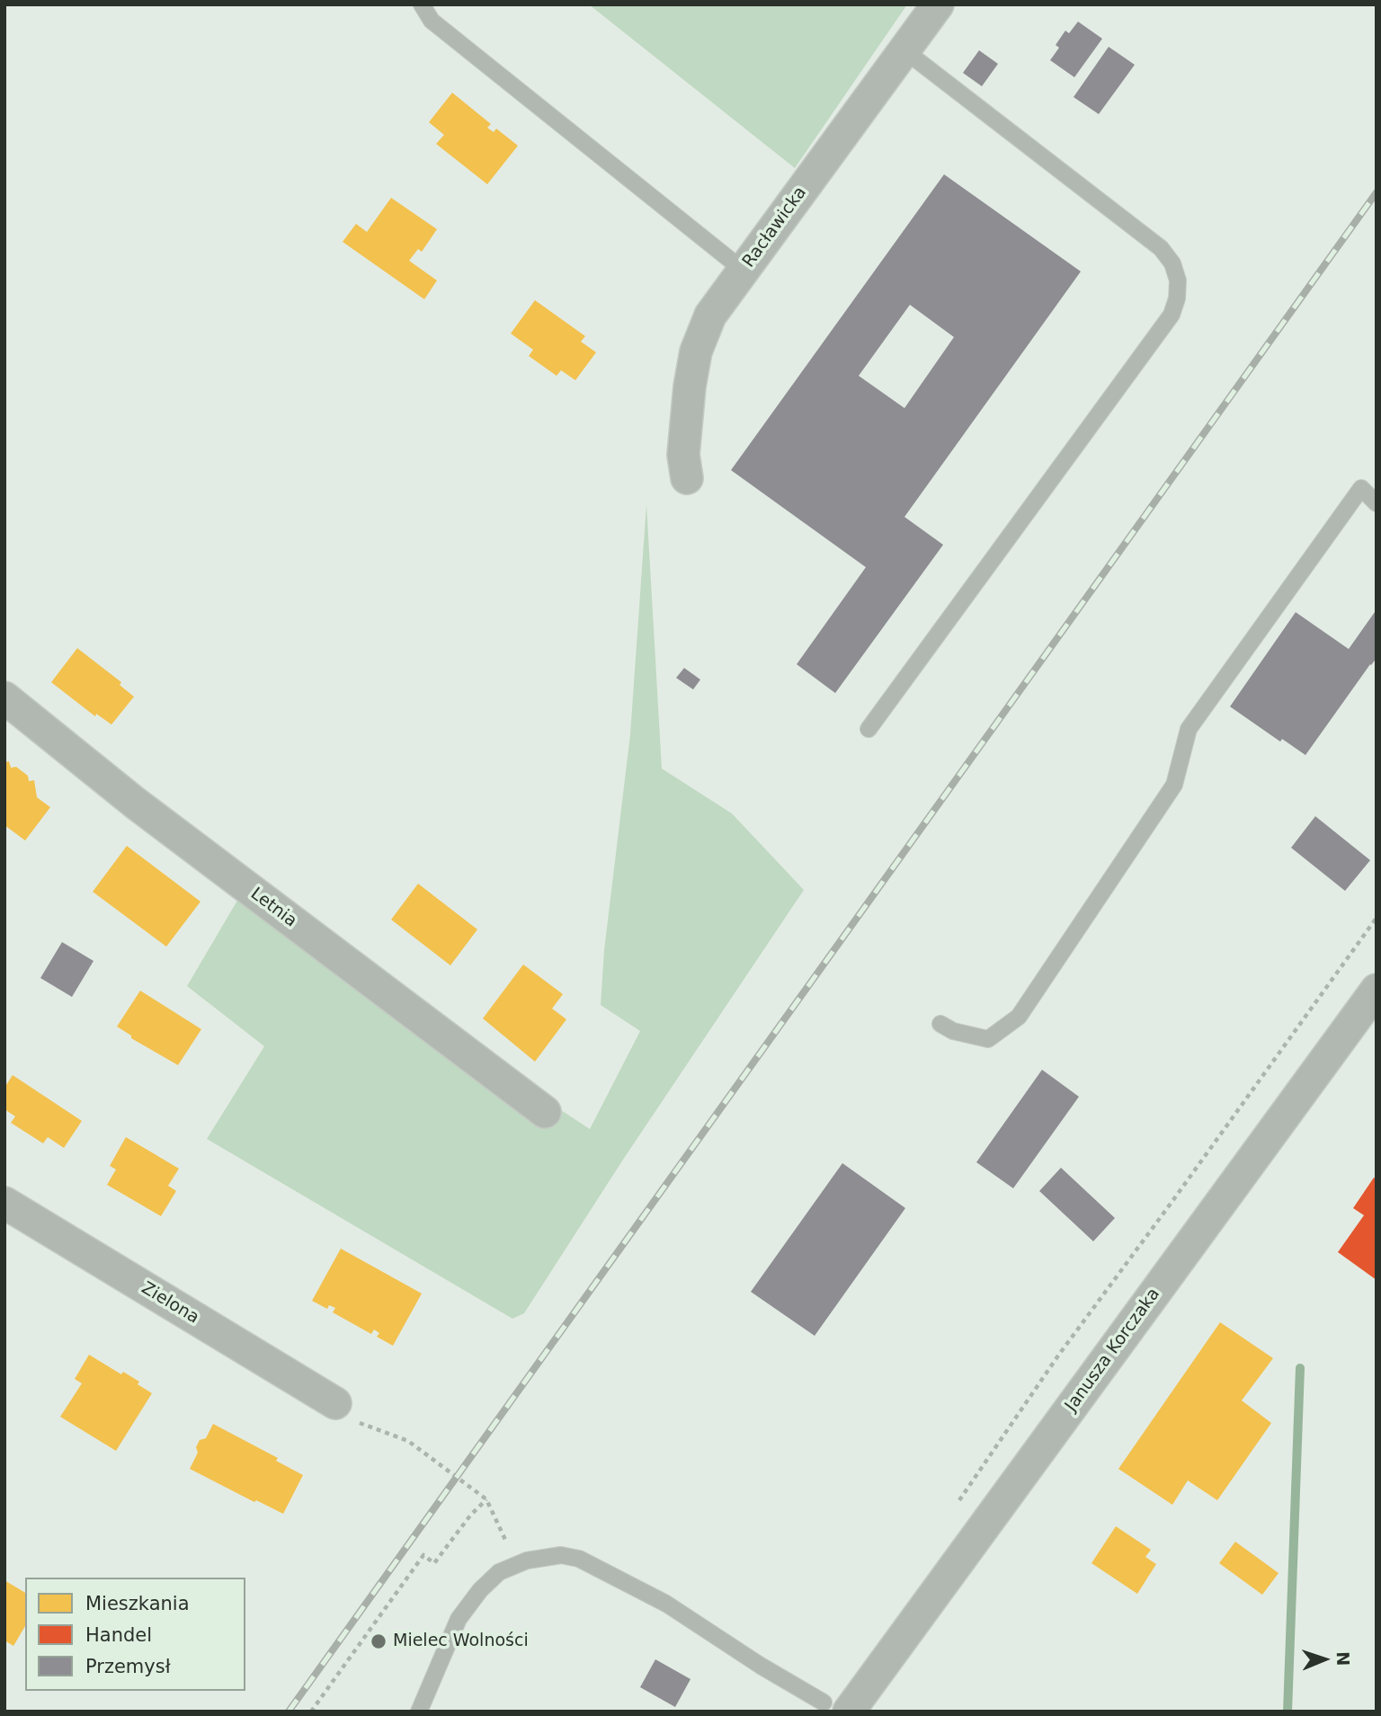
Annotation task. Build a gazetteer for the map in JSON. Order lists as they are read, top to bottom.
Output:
{
  "streets": {
    "street": [
      "Racławicka",
      "Letnia",
      "Zielona",
      "Janusza Korczaka"
    ]
  },
  "places": ["Mielec Wolności"],
  "legend": ["Mieszkania", "Handel", "Przemysł"],
  "north": "right"
}
